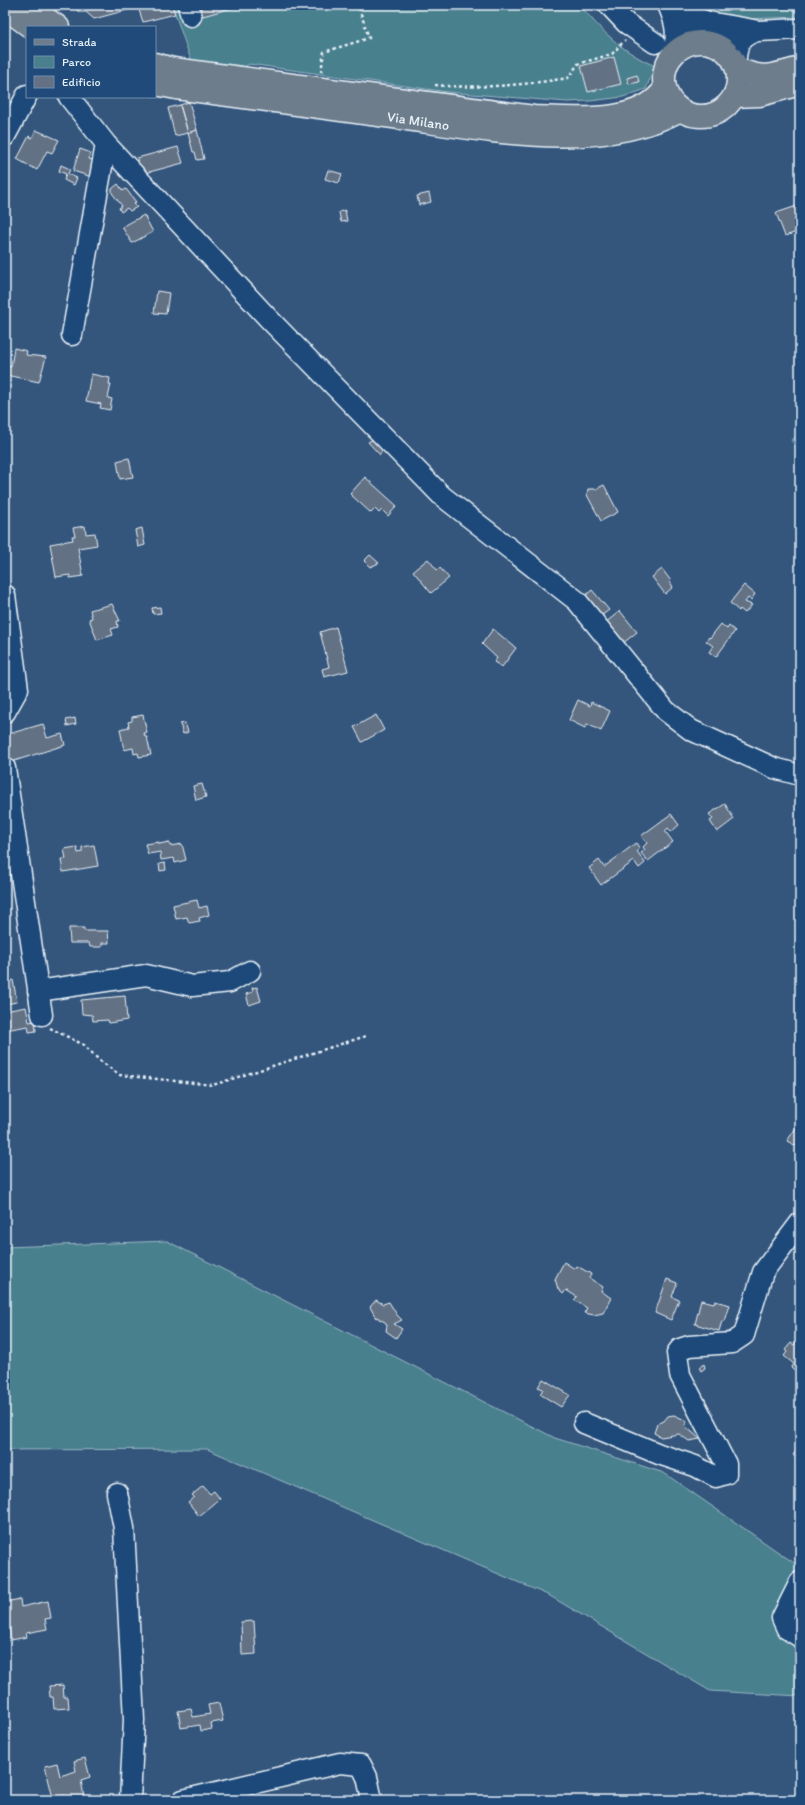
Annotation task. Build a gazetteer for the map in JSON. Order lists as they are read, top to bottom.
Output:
{
  "streets": {
    "main road": ["Via Milano"]
  },
  "legend": ["Strada", "Parco", "Edificio"]
}
